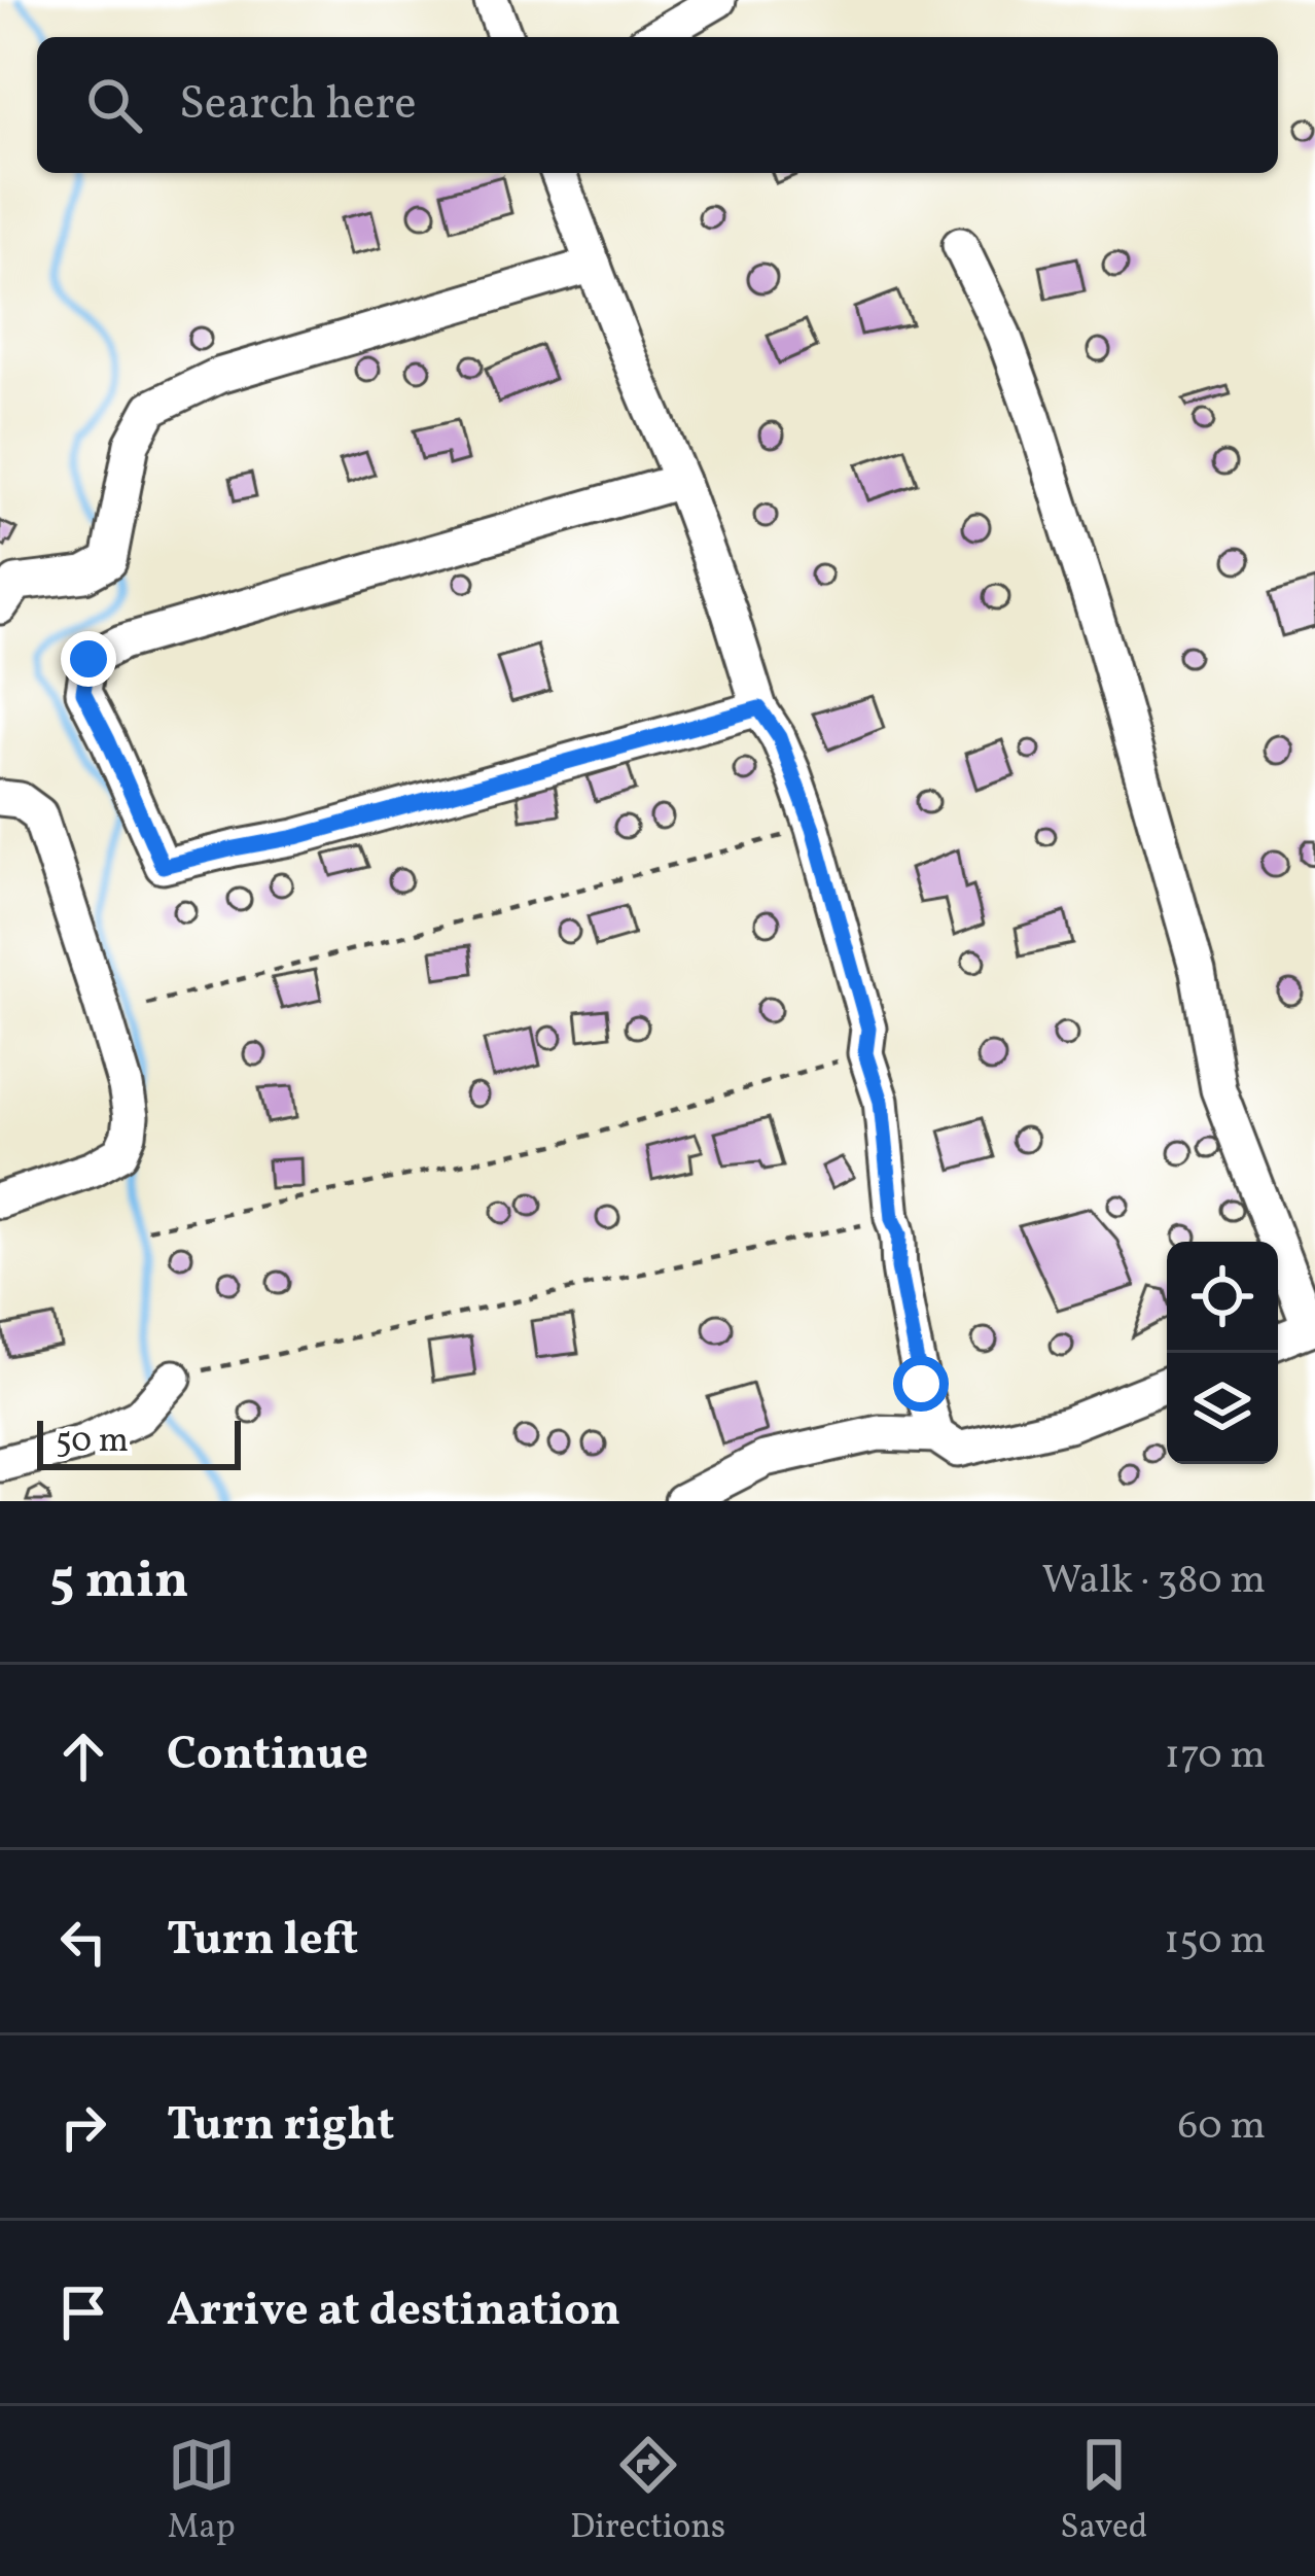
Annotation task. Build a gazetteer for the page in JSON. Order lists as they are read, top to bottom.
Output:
{
  "scale_bar": "50 m",
  "page": {
    "search": "Search here",
    "scale": "50 m",
    "heading": ["5 min", "Walk · 380 m"],
    "list": [
      ["Continue", "170 m"],
      ["Turn left", "150 m"],
      ["Turn right", "60 m"],
      "Arrive at destination"
    ],
    "nav": ["Map", "Directions", "Saved"]
  }
}
